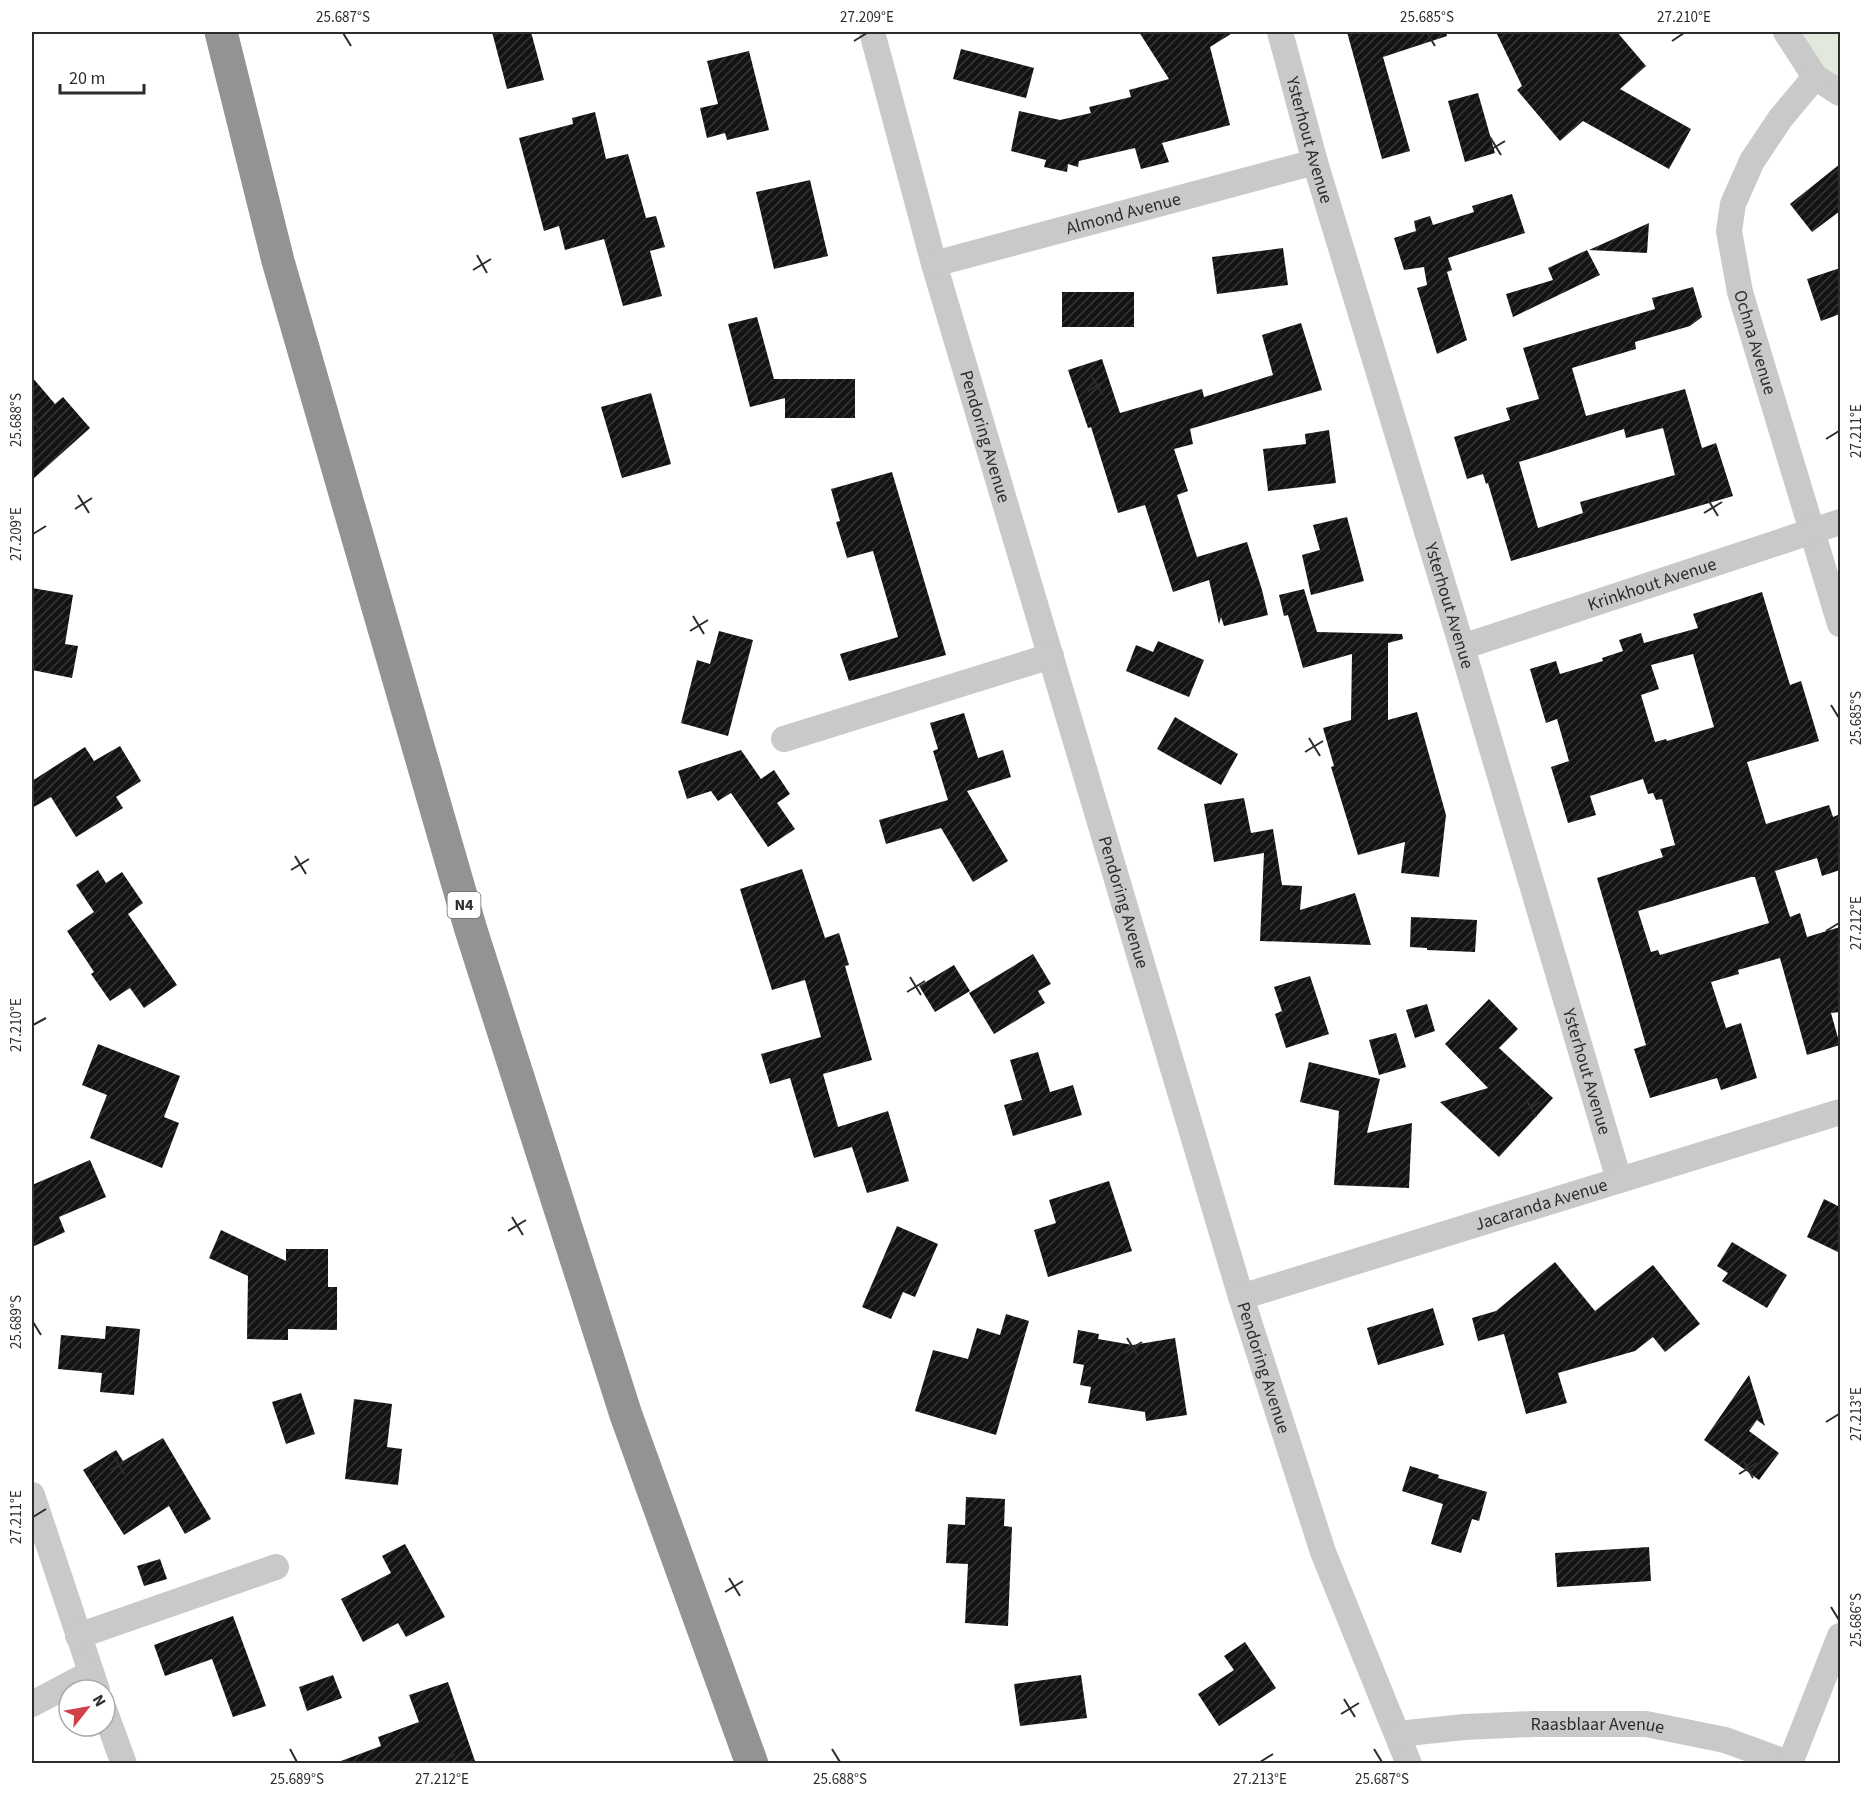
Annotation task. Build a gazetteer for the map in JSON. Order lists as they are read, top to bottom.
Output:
{
  "streets": {
    "highway": ["N4"],
    "street": [
      "Ysterhout Avenue",
      "Almond Avenue",
      "Ochna Avenue",
      "Pendoring Avenue",
      "Krinkhout Avenue",
      "Jacaranda Avenue",
      "Raasblaar Avenue"
    ]
  },
  "crossings": [
    ["Ysterhout Avenue", "Almond Avenue"],
    ["Ysterhout Avenue", "Krinkhout Avenue"],
    ["Ysterhout Avenue", "Jacaranda Avenue"],
    ["Almond Avenue", "Pendoring Avenue"],
    ["Ochna Avenue", "Krinkhout Avenue"],
    ["Pendoring Avenue", "Jacaranda Avenue"],
    ["Pendoring Avenue", "Raasblaar Avenue"]
  ],
  "scale_bar": "20 m",
  "north": "top right",
  "coordinates": [
    "25.687°S",
    "27.209°E",
    "25.685°S",
    "27.210°E",
    "25.688°S",
    "27.211°E",
    "27.212°E",
    "25.689°S",
    "27.213°E",
    "25.686°S"
  ]
}
